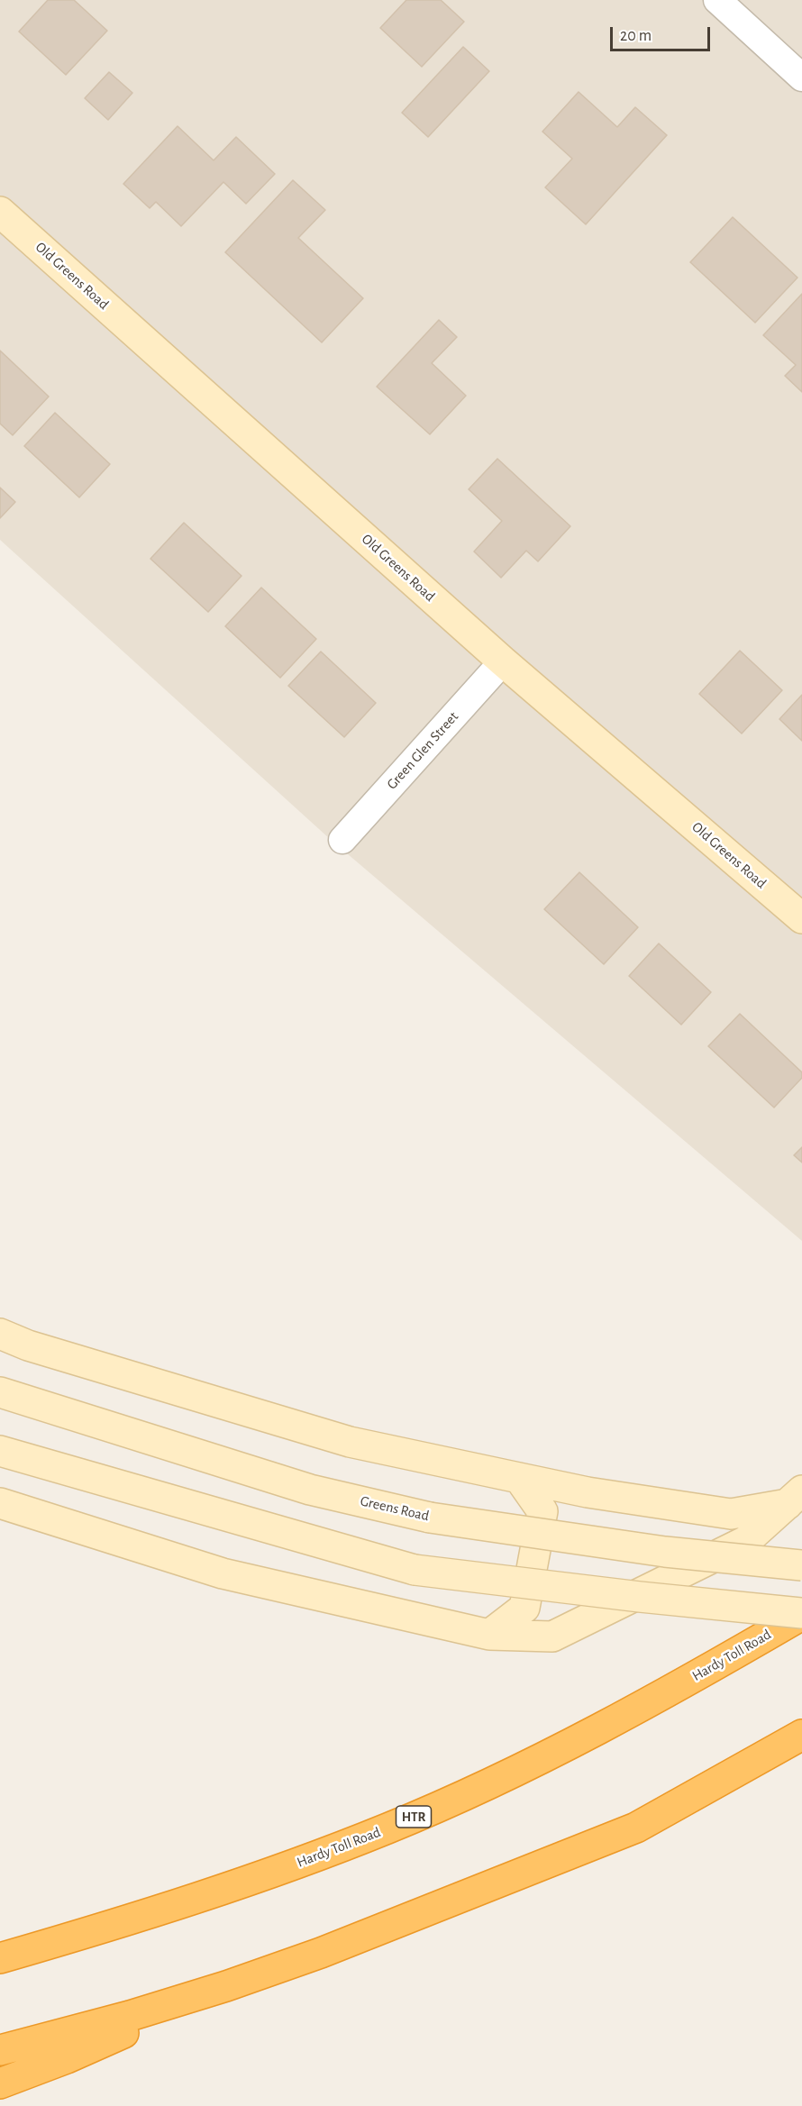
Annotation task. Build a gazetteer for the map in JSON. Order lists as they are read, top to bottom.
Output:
{
  "streets": {
    "highway": ["Hardy Toll Road", "HTR"],
    "main road": ["Old Greens Road", "Greens Road"],
    "street": ["Green Glen Street"]
  },
  "crossings": [
    ["Old Greens Road", "Green Glen Street"]
  ],
  "scale_bar": "20 m"
}
